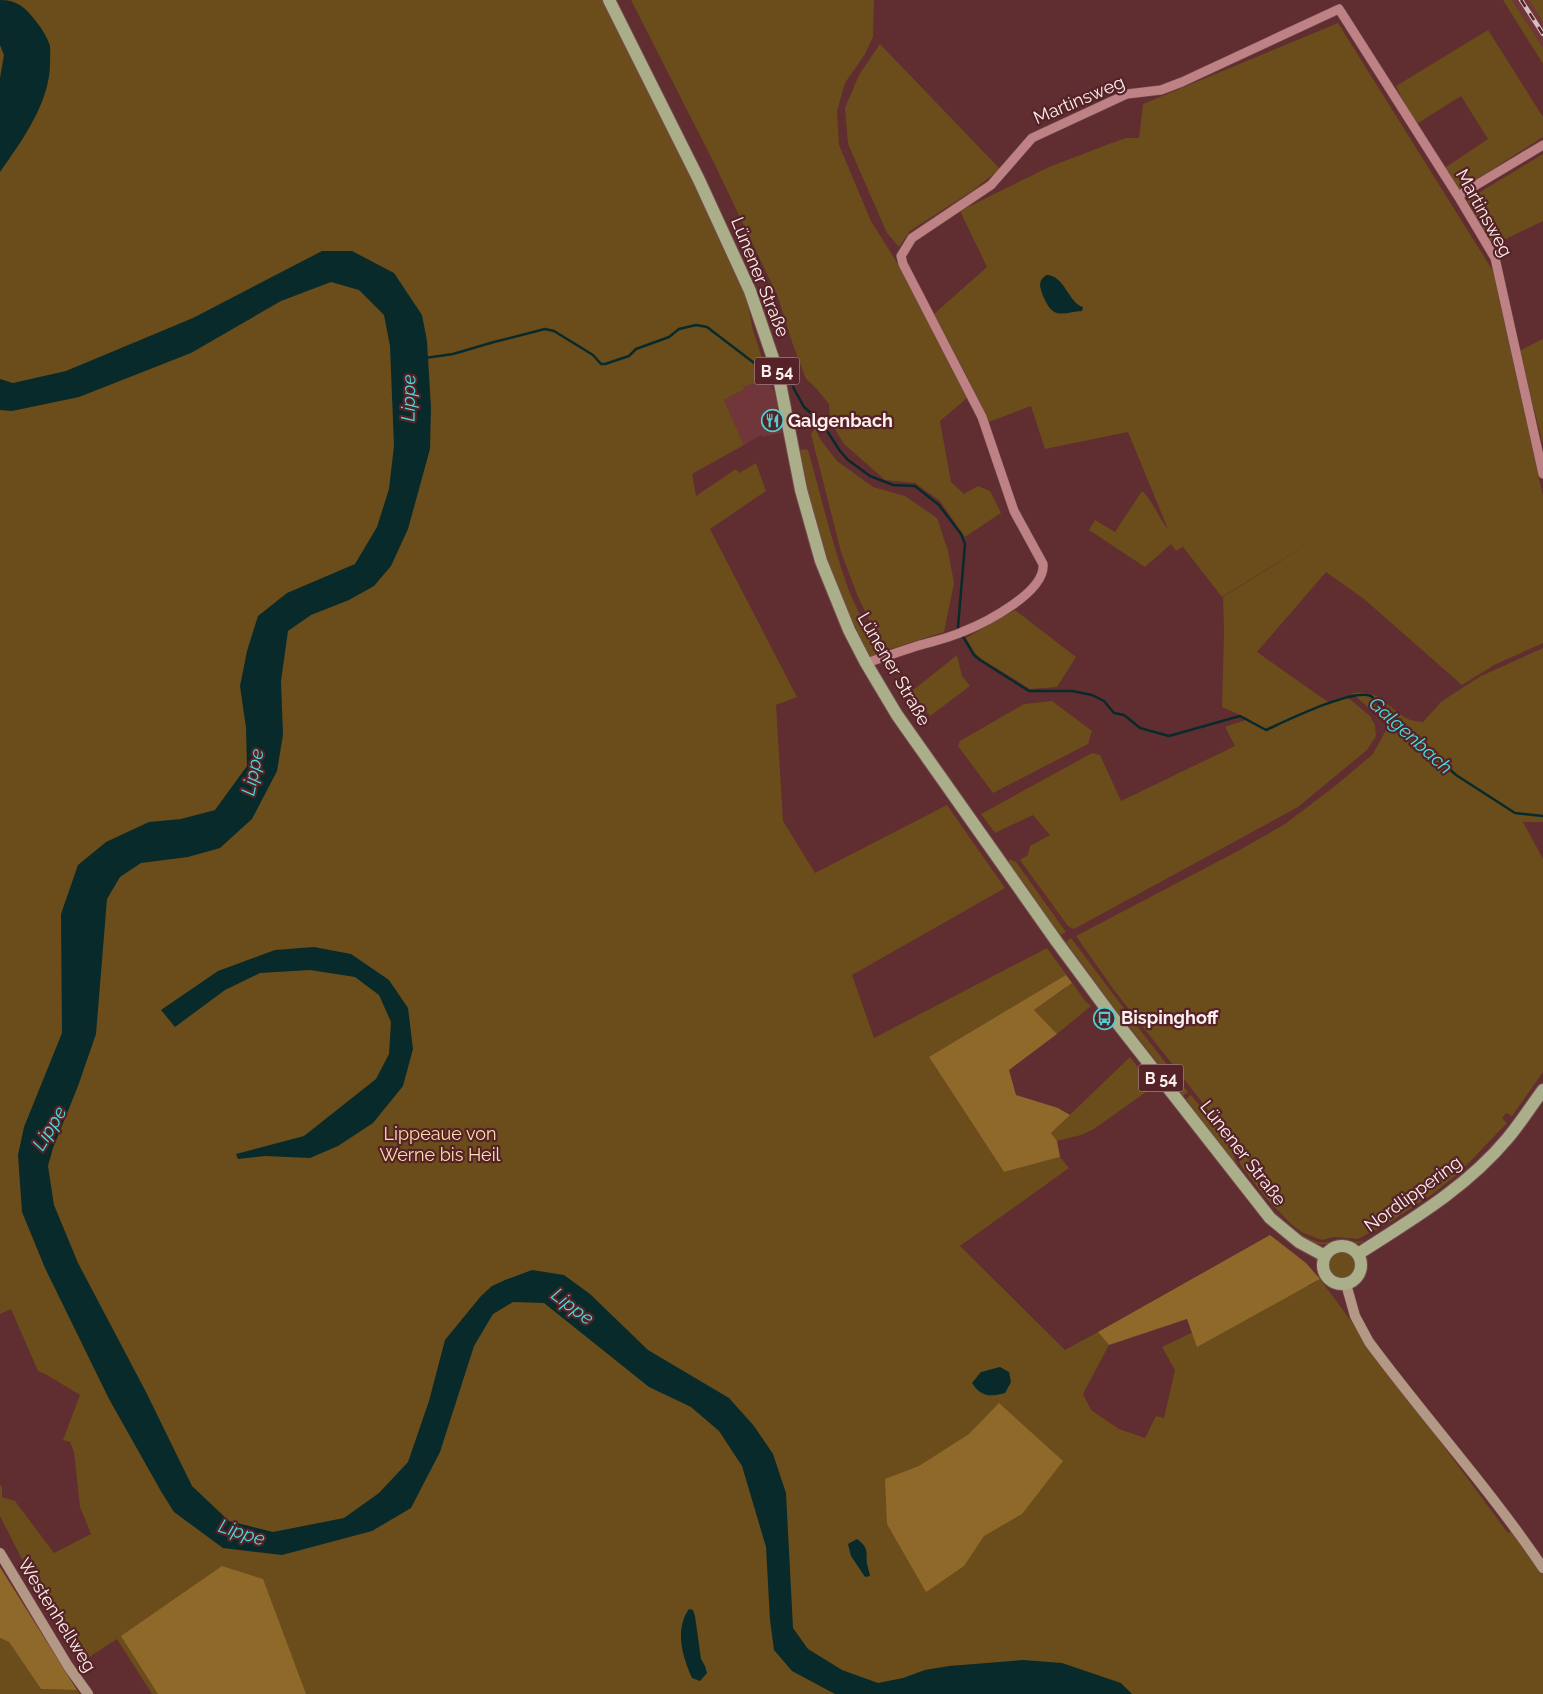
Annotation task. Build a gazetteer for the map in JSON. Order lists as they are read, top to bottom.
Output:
{
  "streets": {
    "main road": [
      "Lünener Straße",
      "B 54",
      "Nordlippering",
      "Westenhellweg"
    ],
    "street": ["Martinsweg"]
  },
  "crossings": [
    ["Martinsweg", "Lünener Straße"],
    ["Lünener Straße", "Nordlippering"]
  ],
  "water": ["Lippe", "Galgenbach"],
  "parks": ["Lippeaue von Werne bis Heil"],
  "places": {
    "restaurant": ["Galgenbach"],
    "bus stop": ["Bispinghoff"]
  }
}
